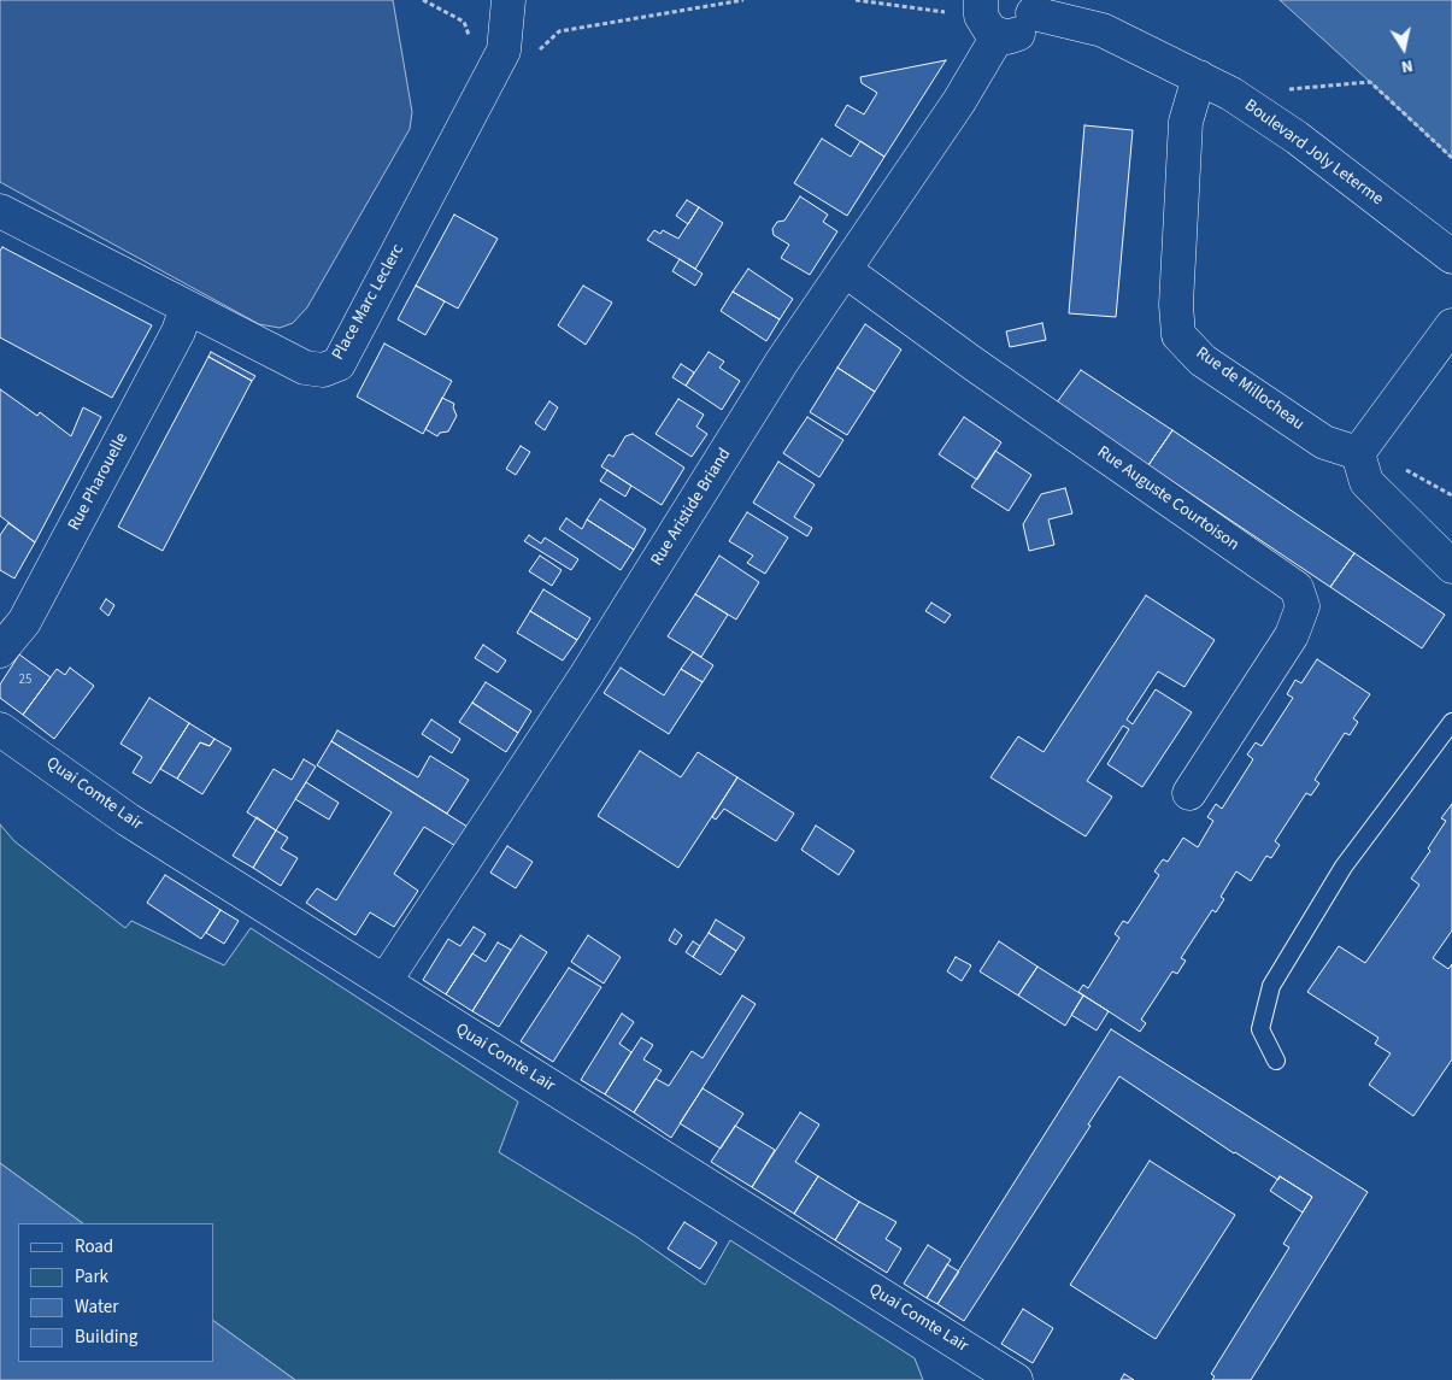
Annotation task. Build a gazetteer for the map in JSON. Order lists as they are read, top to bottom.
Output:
{
  "streets": {
    "street": [
      "Boulevard Joly Leterme",
      "Place Marc Leclerc",
      "Rue de Millocheau",
      "Rue Pharouelle",
      "Rue Auguste Courtoison",
      "Rue Aristide Briand",
      "Quai Comte Lair"
    ]
  },
  "crossings": [
    ["Boulevard Joly Leterme", "Rue de Millocheau"],
    ["Place Marc Leclerc", "Rue Pharouelle"],
    ["Rue Auguste Courtoison", "Rue Aristide Briand"],
    ["Rue Aristide Briand", "Quai Comte Lair"]
  ],
  "house_numbers": ["25"],
  "legend": [
    "Road",
    "Park",
    "Water",
    "Building"
  ],
  "north": "bottom"
}
